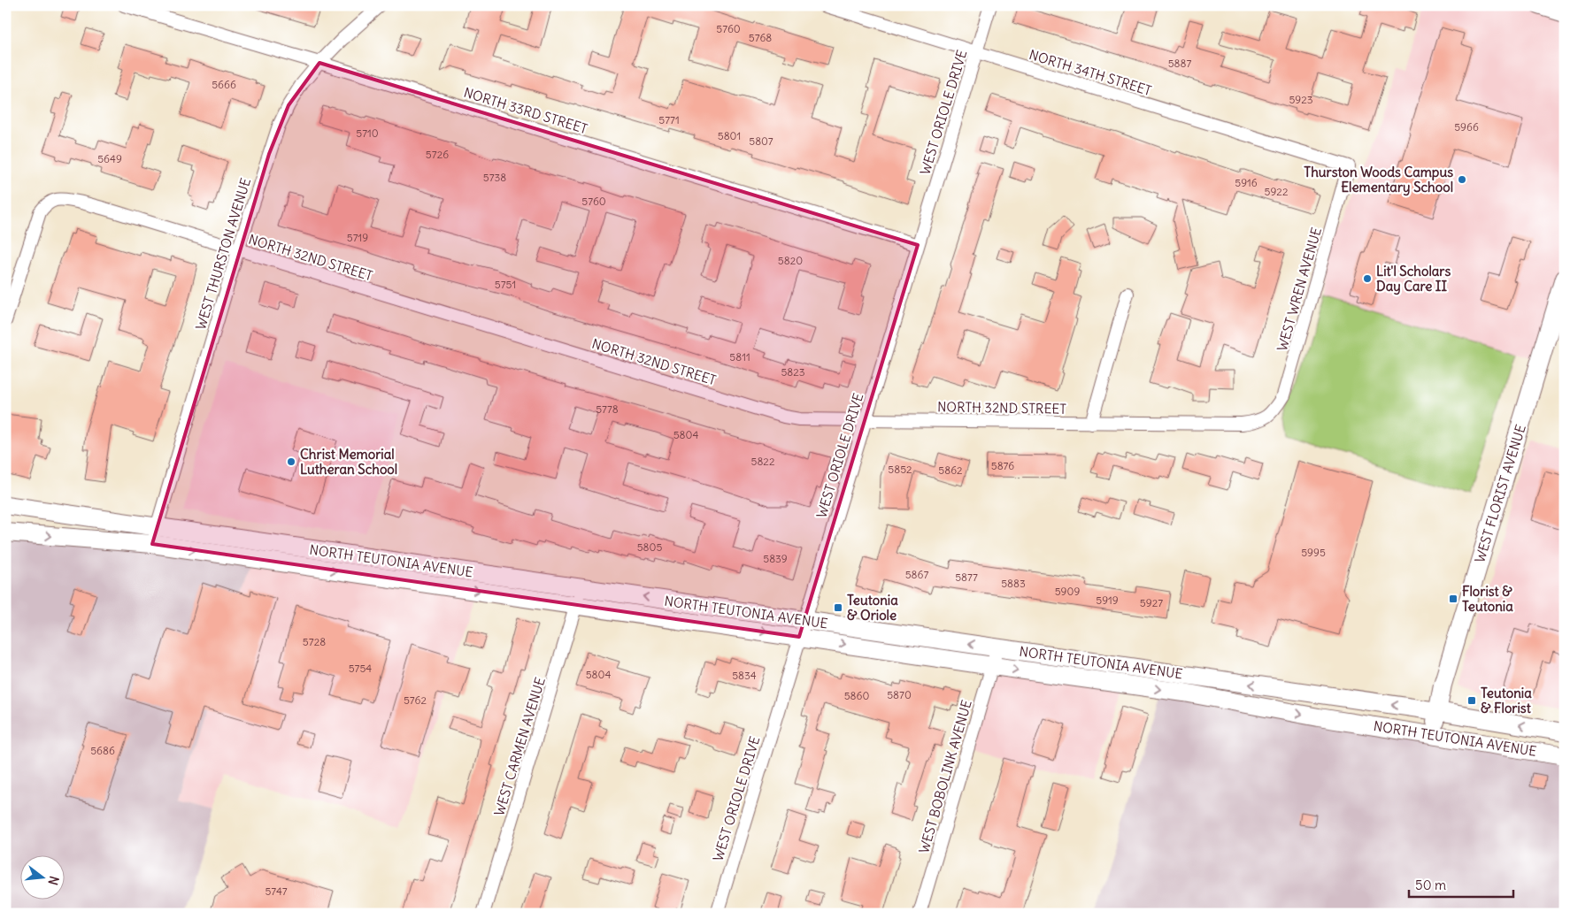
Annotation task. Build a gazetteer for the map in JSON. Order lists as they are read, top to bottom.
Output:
{
  "streets": {
    "main road": ["WEST FLORIST AVENUE", "NORTH TEUTONIA AVENUE"],
    "street": [
      "NORTH 34TH STREET",
      "NORTH 33RD STREET",
      "WEST ORIOLE DRIVE",
      "WEST THURSTON AVENUE",
      "NORTH 32ND STREET",
      "WEST WREN AVENUE",
      "WEST CARMEN AVENUE",
      "WEST BOBOLINK AVENUE"
    ]
  },
  "crossings": [
    ["NORTH 34TH STREET", "WEST ORIOLE DRIVE"],
    ["NORTH 34TH STREET", "WEST WREN AVENUE"],
    ["NORTH 33RD STREET", "WEST ORIOLE DRIVE"],
    ["NORTH 33RD STREET", "WEST THURSTON AVENUE"],
    ["WEST ORIOLE DRIVE", "NORTH 32ND STREET"],
    ["WEST ORIOLE DRIVE", "NORTH TEUTONIA AVENUE"],
    ["WEST THURSTON AVENUE", "NORTH 32ND STREET"],
    ["WEST THURSTON AVENUE", "NORTH TEUTONIA AVENUE"],
    ["NORTH 32ND STREET", "WEST WREN AVENUE"],
    ["WEST FLORIST AVENUE", "NORTH TEUTONIA AVENUE"],
    ["NORTH TEUTONIA AVENUE", "WEST CARMEN AVENUE"],
    ["NORTH TEUTONIA AVENUE", "WEST BOBOLINK AVENUE"]
  ],
  "places": {
    "other": ["Thurston Woods Campus Elementary School", "Lit'l Scholars Day Care II", "Christ Memorial Lutheran School"],
    "transit": ["Florist & Teutonia", "Teutonia & Oriole", "Teutonia & Florist"]
  },
  "house_numbers": [
    "5760",
    "5768",
    "5887",
    "5666",
    "5923",
    "5771",
    "5966",
    "5710",
    "5801",
    "5807",
    "5726",
    "5649",
    "5738",
    "5916",
    "5922",
    "5760",
    "5719",
    "5820",
    "5751",
    "5811",
    "5823",
    "5778",
    "5804",
    "5822",
    "5876",
    "5852",
    "5862",
    "5805",
    "5995",
    "5839",
    "5867",
    "5877",
    "5883",
    "5909",
    "5919",
    "5927",
    "5728",
    "5754",
    "5804",
    "5834",
    "5870",
    "5860",
    "5762",
    "5686",
    "5747"
  ],
  "scale_bar": "50 m",
  "north": "right"
}
